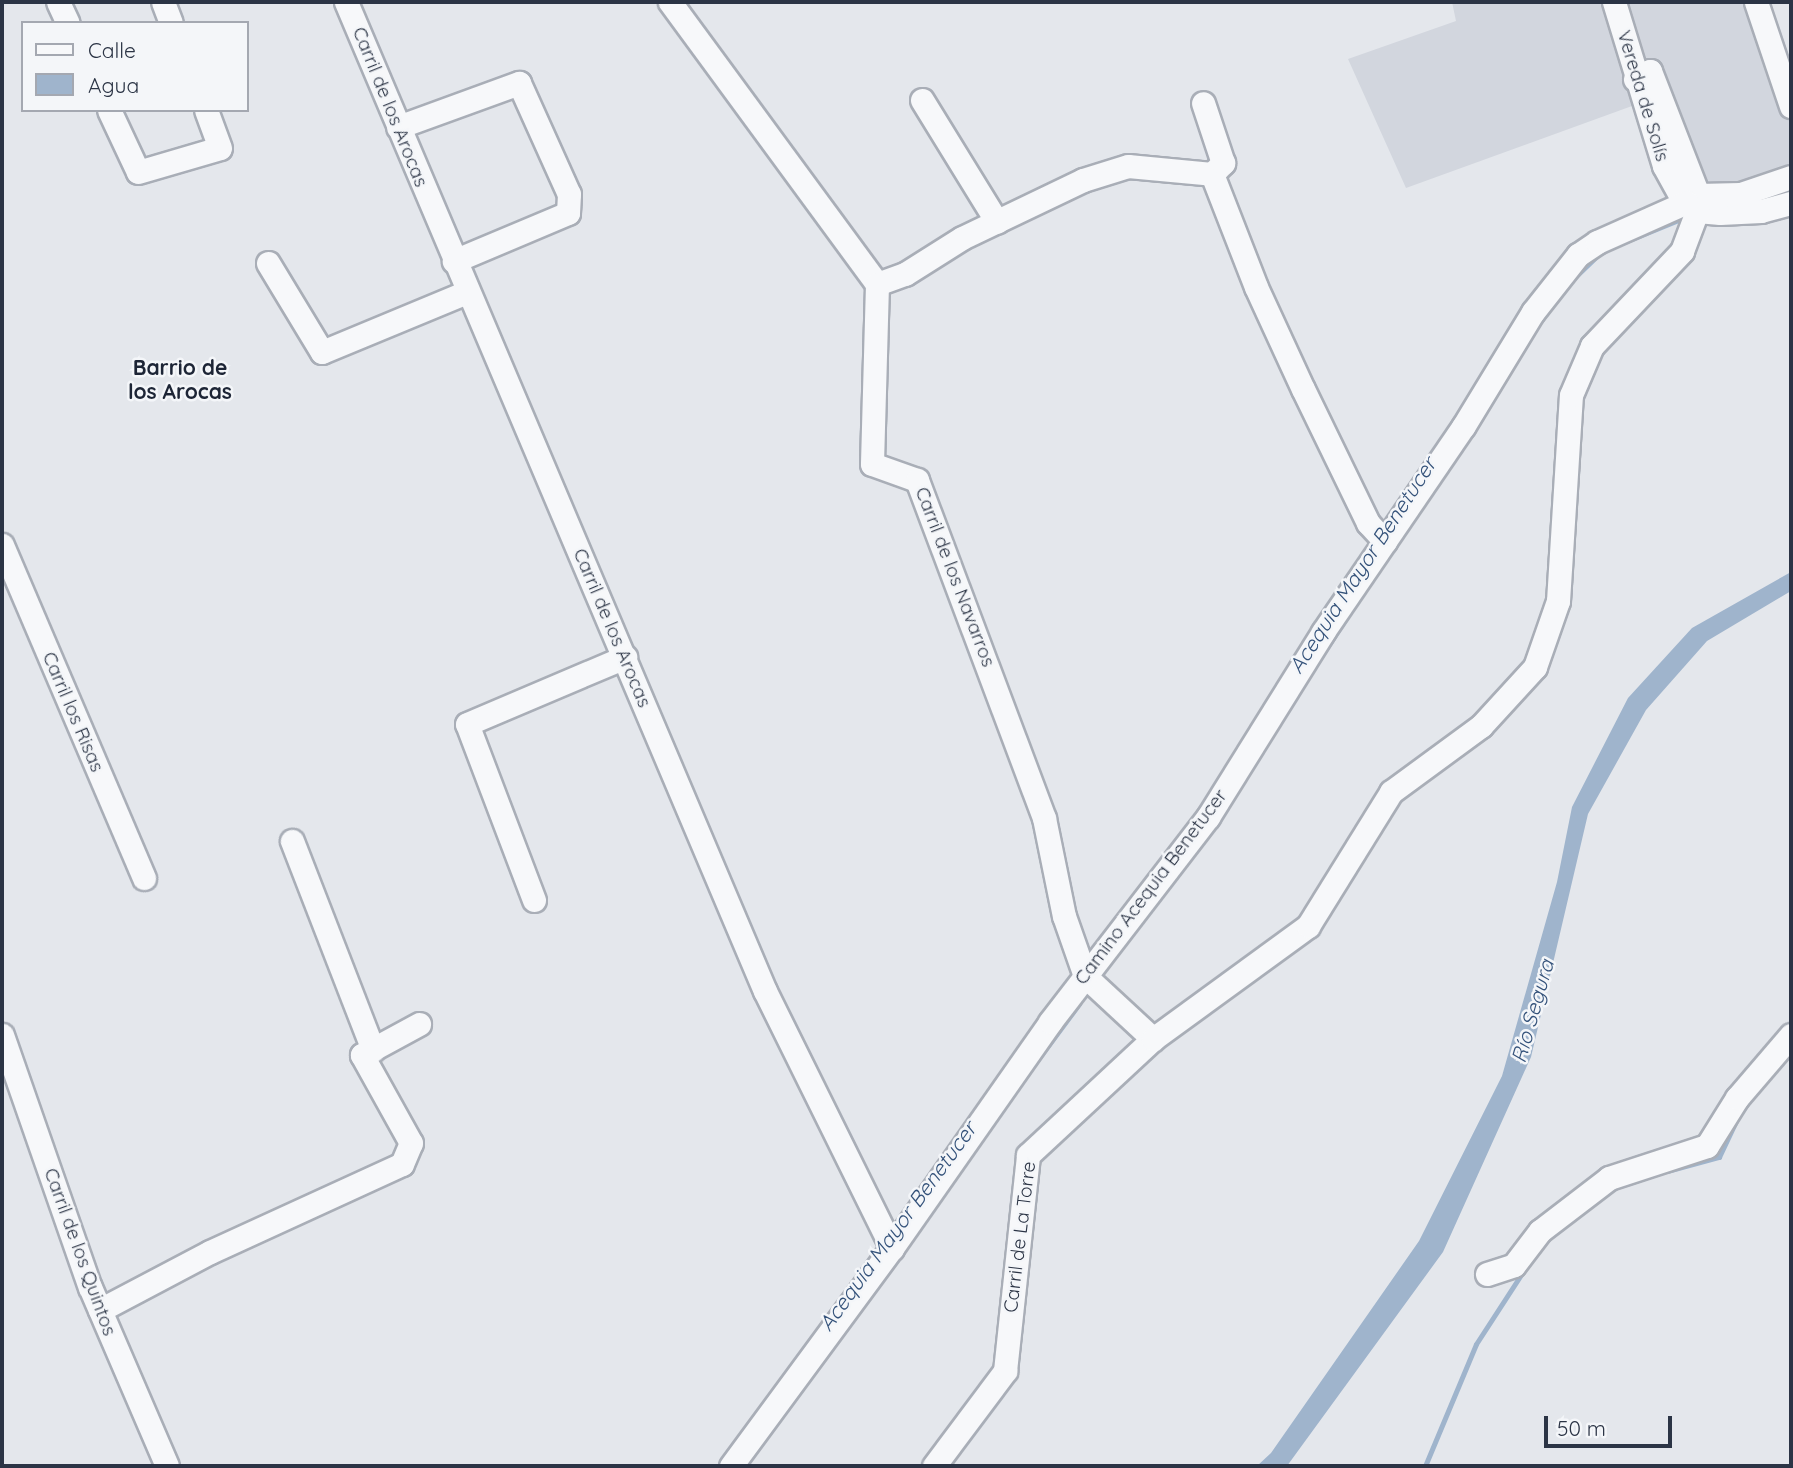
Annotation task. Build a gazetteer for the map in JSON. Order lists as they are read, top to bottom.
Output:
{
  "streets": {
    "street": [
      "Vereda de Solís",
      "Carril de los Arocas",
      "Carril de los Navarros",
      "Carril los Risas",
      "Camino Acequia Benetucer",
      "Carril de La Torre",
      "Carril de los Quintos"
    ]
  },
  "crossings": [
    ["Vereda de Solís", "Camino Acequia Benetucer"],
    ["Vereda de Solís", "Carril de La Torre"],
    ["Carril de los Arocas", "Camino Acequia Benetucer"],
    ["Carril de los Navarros", "Camino Acequia Benetucer"],
    ["Carril de los Navarros", "Carril de La Torre"],
    ["Camino Acequia Benetucer", "Carril de La Torre"]
  ],
  "districts": ["Barrio de los Arocas"],
  "water": ["Acequia Mayor Benetucer", "Río Segura"],
  "legend": ["Calle", "Agua"],
  "scale_bar": "50 m"
}
